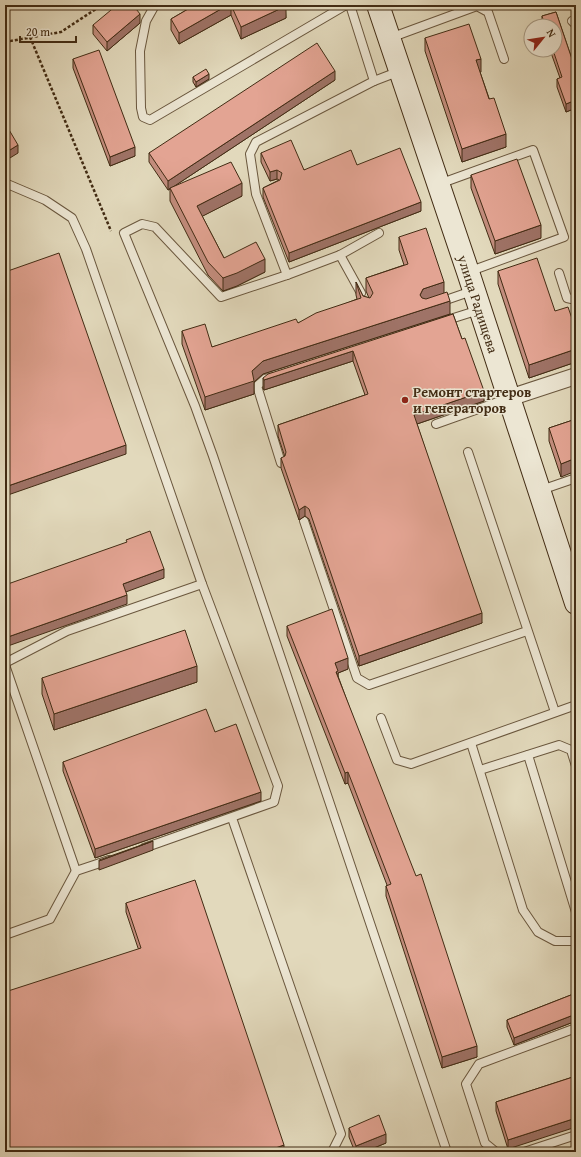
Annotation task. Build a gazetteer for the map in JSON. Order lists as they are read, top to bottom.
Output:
{
  "streets": {
    "street": ["улица Радищева"]
  },
  "places": ["Ремонт стартеров и генераторов"],
  "scale_bar": "20 m",
  "north": "top right"
}
